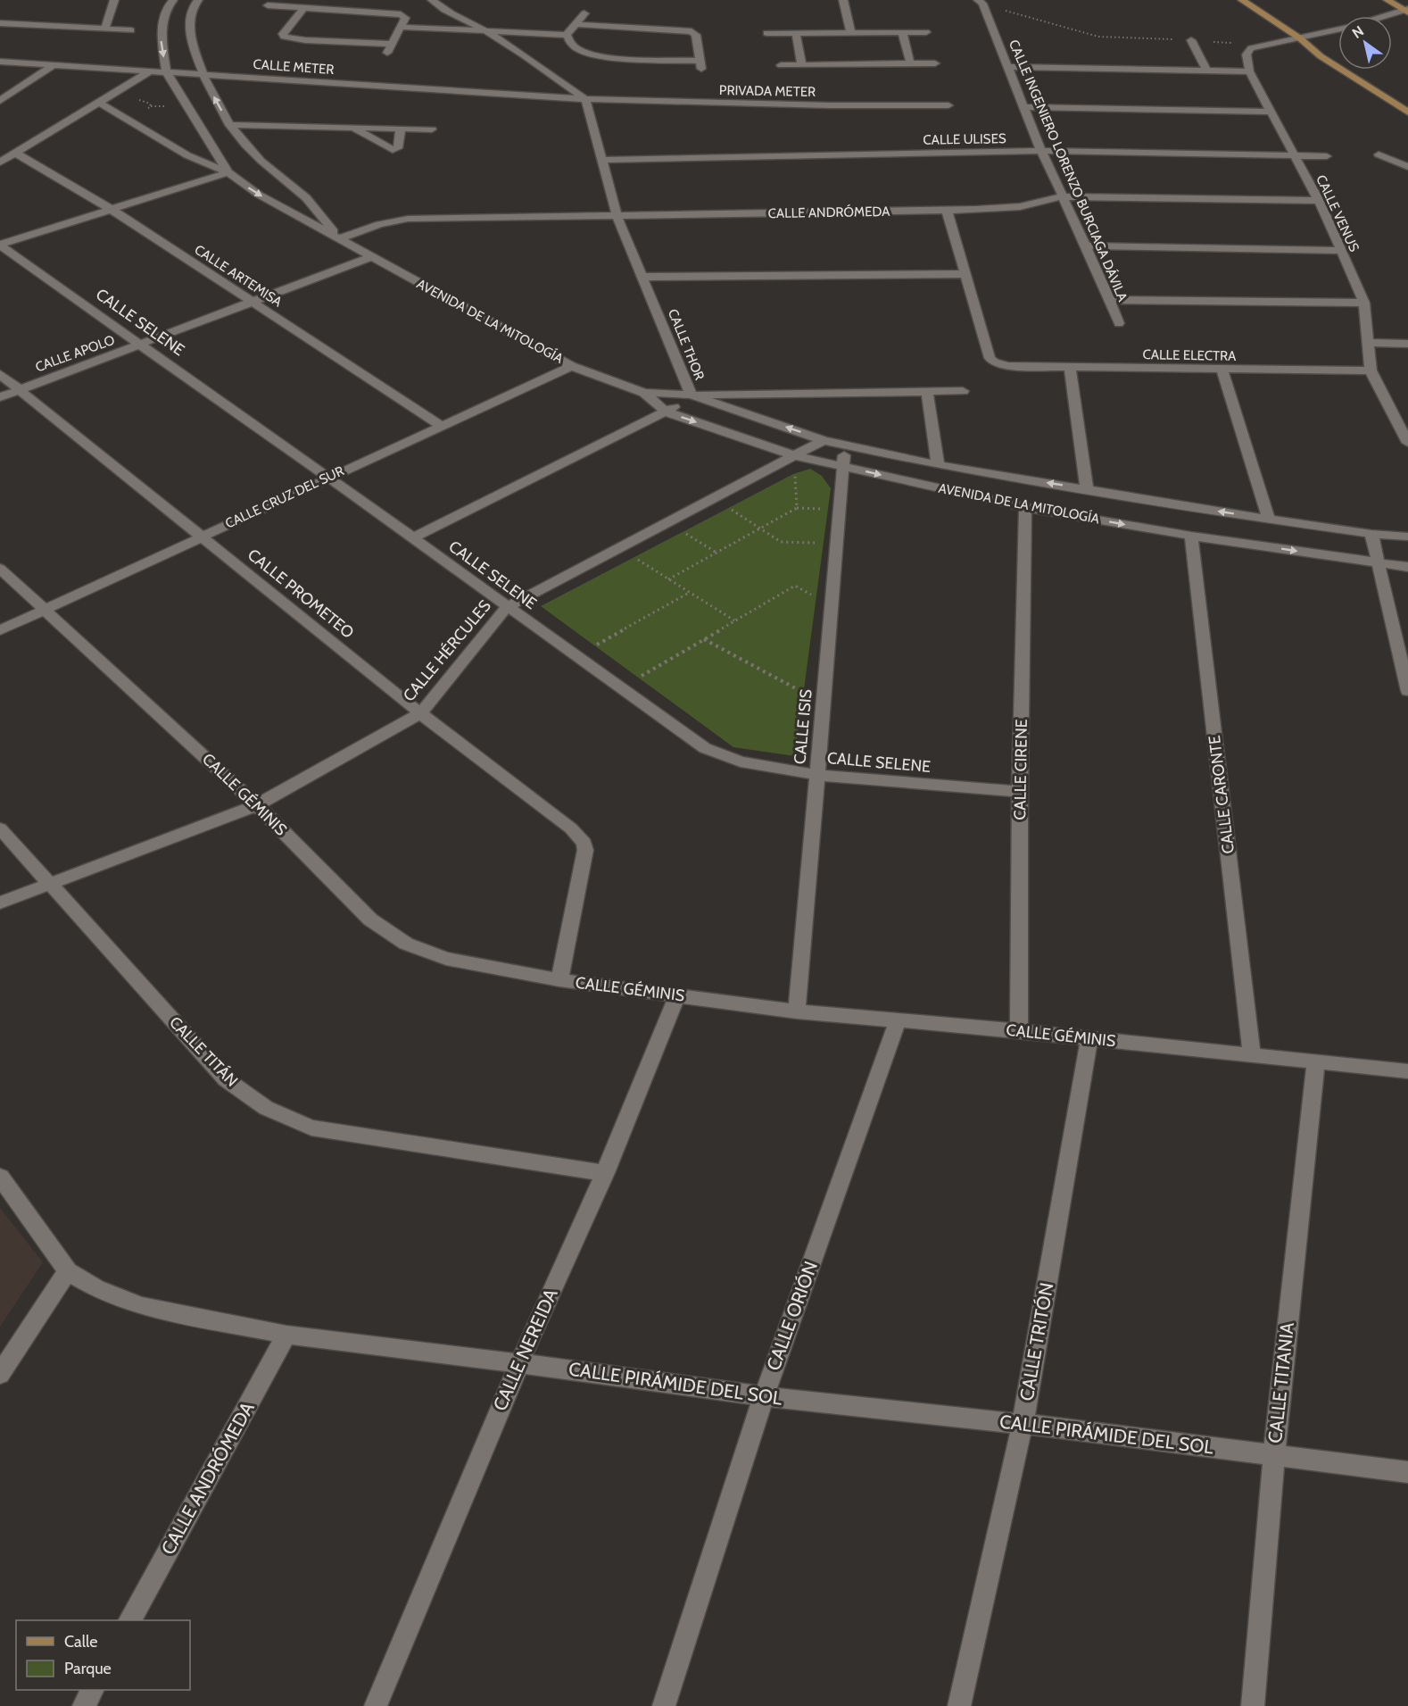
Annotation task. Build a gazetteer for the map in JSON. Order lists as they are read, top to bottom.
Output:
{
  "streets": {
    "street": [
      "CALLE METER",
      "PRIVADA METER",
      "CALLE ULISES",
      "CALLE INGENIERO LORENZO BURCIAGA DÁVILA",
      "CALLE ANDRÓMEDA",
      "CALLE VENUS",
      "CALLE ARTEMISA",
      "AVENIDA DE LA MITOLOGÍA",
      "CALLE SELENE",
      "CALLE THOR",
      "CALLE APOLO",
      "CALLE ELECTRA",
      "CALLE CRUZ DEL SUR",
      "CALLE PROMETEO",
      "CALLE HÉRCULES",
      "CALLE ISIS",
      "CALLE CIRENE",
      "CALLE GÉMINIS",
      "CALLE CARONTE",
      "CALLE TITÁN",
      "CALLE ORIÓN",
      "CALLE TRITÓN",
      "CALLE NEREIDA",
      "CALLE TITANIA",
      "CALLE PIRÁMIDE DEL SOL"
    ]
  },
  "crossings": [
    ["CALLE METER", "PRIVADA METER"],
    ["CALLE METER", "AVENIDA DE LA MITOLOGÍA"],
    ["CALLE METER", "CALLE THOR"],
    ["PRIVADA METER", "CALLE THOR"],
    ["CALLE ULISES", "CALLE INGENIERO LORENZO BURCIAGA DÁVILA"],
    ["CALLE ULISES", "CALLE VENUS"],
    ["CALLE ULISES", "CALLE THOR"],
    ["CALLE INGENIERO LORENZO BURCIAGA DÁVILA", "CALLE ANDRÓMEDA"],
    ["CALLE ANDRÓMEDA", "CALLE VENUS"],
    ["CALLE ANDRÓMEDA", "AVENIDA DE LA MITOLOGÍA"],
    ["CALLE ANDRÓMEDA", "CALLE THOR"],
    ["CALLE ANDRÓMEDA", "CALLE PIRÁMIDE DEL SOL"],
    ["CALLE VENUS", "CALLE ELECTRA"],
    ["CALLE ARTEMISA", "CALLE APOLO"],
    ["CALLE ARTEMISA", "CALLE CRUZ DEL SUR"],
    ["AVENIDA DE LA MITOLOGÍA", "CALLE THOR"],
    ["AVENIDA DE LA MITOLOGÍA", "CALLE APOLO"],
    ["AVENIDA DE LA MITOLOGÍA", "CALLE CRUZ DEL SUR"],
    ["AVENIDA DE LA MITOLOGÍA", "CALLE HÉRCULES"],
    ["AVENIDA DE LA MITOLOGÍA", "CALLE ISIS"],
    ["AVENIDA DE LA MITOLOGÍA", "CALLE CIRENE"],
    ["AVENIDA DE LA MITOLOGÍA", "CALLE CARONTE"],
    ["CALLE SELENE", "CALLE THOR"],
    ["CALLE SELENE", "CALLE APOLO"],
    ["CALLE SELENE", "CALLE CRUZ DEL SUR"],
    ["CALLE SELENE", "CALLE HÉRCULES"],
    ["CALLE SELENE", "CALLE ISIS"],
    ["CALLE SELENE", "CALLE CIRENE"],
    ["CALLE APOLO", "CALLE PROMETEO"],
    ["CALLE CRUZ DEL SUR", "CALLE PROMETEO"],
    ["CALLE CRUZ DEL SUR", "CALLE GÉMINIS"],
    ["CALLE PROMETEO", "CALLE HÉRCULES"],
    ["CALLE PROMETEO", "CALLE GÉMINIS"],
    ["CALLE HÉRCULES", "CALLE GÉMINIS"],
    ["CALLE HÉRCULES", "CALLE TITÁN"],
    ["CALLE ISIS", "CALLE GÉMINIS"],
    ["CALLE CIRENE", "CALLE GÉMINIS"],
    ["CALLE GÉMINIS", "CALLE CARONTE"],
    ["CALLE GÉMINIS", "CALLE ORIÓN"],
    ["CALLE GÉMINIS", "CALLE TRITÓN"],
    ["CALLE GÉMINIS", "CALLE NEREIDA"],
    ["CALLE GÉMINIS", "CALLE TITANIA"],
    ["CALLE TITÁN", "CALLE NEREIDA"],
    ["CALLE ORIÓN", "CALLE PIRÁMIDE DEL SOL"],
    ["CALLE TRITÓN", "CALLE PIRÁMIDE DEL SOL"],
    ["CALLE NEREIDA", "CALLE PIRÁMIDE DEL SOL"],
    ["CALLE TITANIA", "CALLE PIRÁMIDE DEL SOL"]
  ],
  "legend": ["Calle", "Parque"],
  "north": "top left"
}
